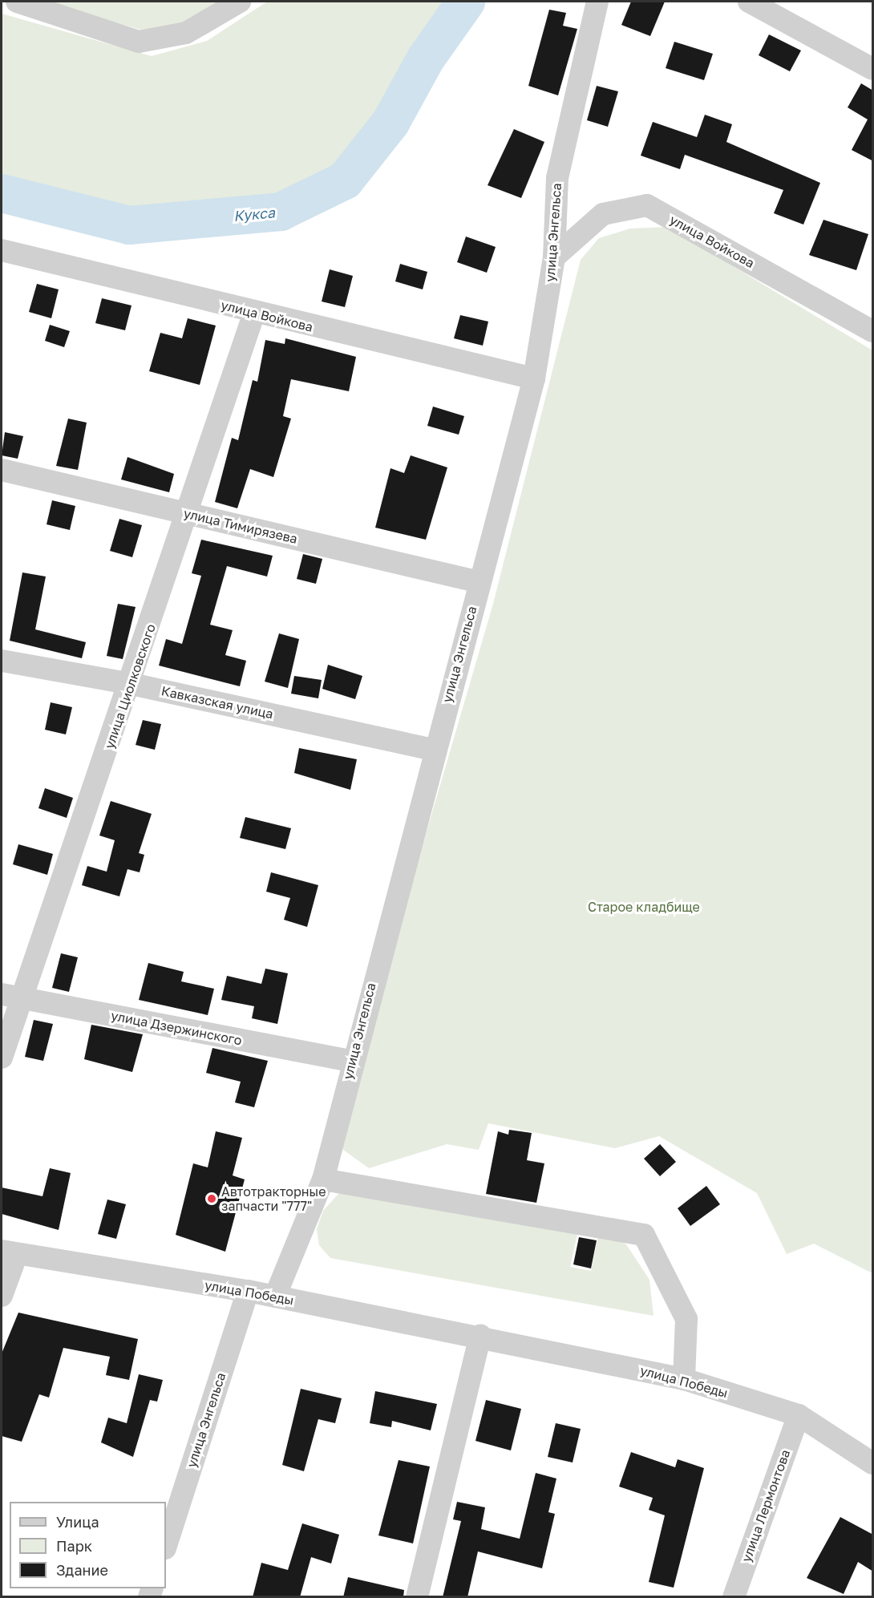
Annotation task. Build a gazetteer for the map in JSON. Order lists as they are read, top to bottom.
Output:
{
  "streets": {
    "street": [
      "улица Энгельса",
      "улица Войкова",
      "улица Тимирязева",
      "улица Циолковского",
      "Кавказская улица",
      "улица Дзержинского",
      "улица Победы",
      "улица Лермонтова"
    ]
  },
  "crossings": [
    ["улица Энгельса", "улица Войкова"],
    ["улица Энгельса", "улица Тимирязева"],
    ["улица Энгельса", "Кавказская улица"],
    ["улица Энгельса", "улица Дзержинского"],
    ["улица Энгельса", "улица Победы"],
    ["улица Войкова", "улица Циолковского"],
    ["улица Тимирязева", "улица Циолковского"],
    ["улица Циолковского", "Кавказская улица"],
    ["улица Циолковского", "улица Дзержинского"],
    ["улица Победы", "улица Лермонтова"]
  ],
  "water": ["Кукса"],
  "parks": ["Старое кладбище"],
  "places": ["Автотракторные запчасти \"777\""],
  "legend": ["Улица", "Парк", "Здание"]
}
